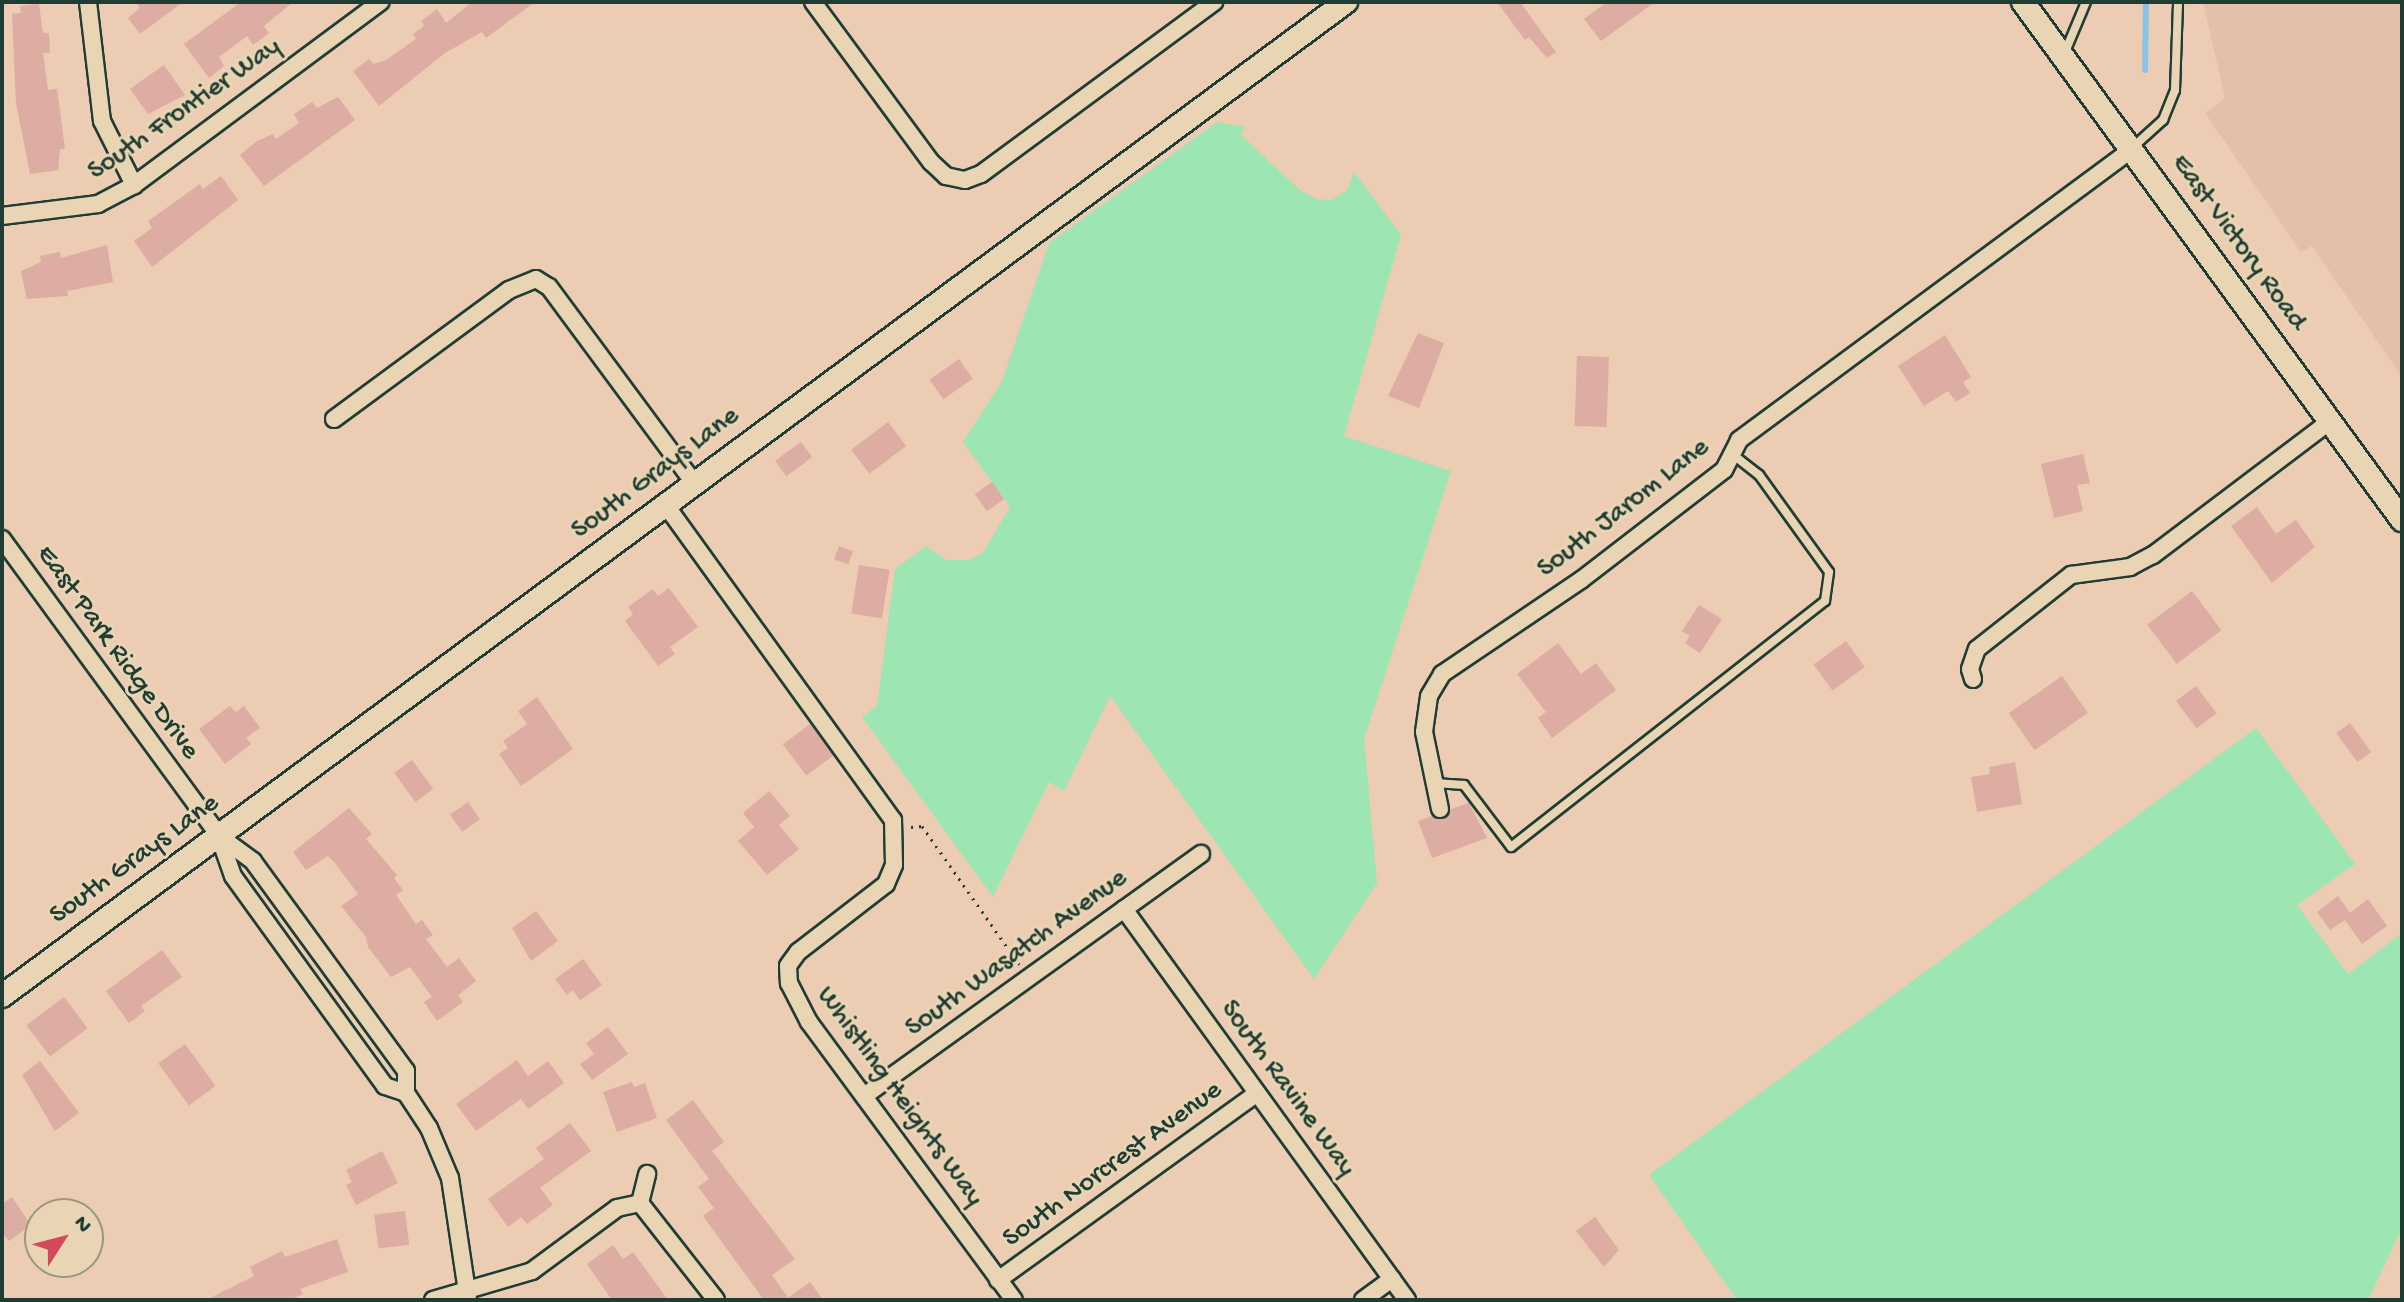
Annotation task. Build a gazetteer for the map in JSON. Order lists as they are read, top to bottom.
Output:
{
  "streets": {
    "street": [
      "South Frontier Way",
      "East Victory Road",
      "South Grays Lane",
      "South Jarom Lane",
      "East Park Ridge Drive",
      "South Wasatch Avenue",
      "South Ravine Way",
      "Whistling Heights Way",
      "South Norcrest Avenue"
    ]
  },
  "crossings": [
    ["East Victory Road", "South Jarom Lane"],
    ["South Grays Lane", "East Park Ridge Drive"],
    ["South Grays Lane", "Whistling Heights Way"],
    ["South Wasatch Avenue", "South Ravine Way"],
    ["South Wasatch Avenue", "Whistling Heights Way"],
    ["South Ravine Way", "South Norcrest Avenue"],
    ["Whistling Heights Way", "South Norcrest Avenue"]
  ],
  "north": "top right"
}
